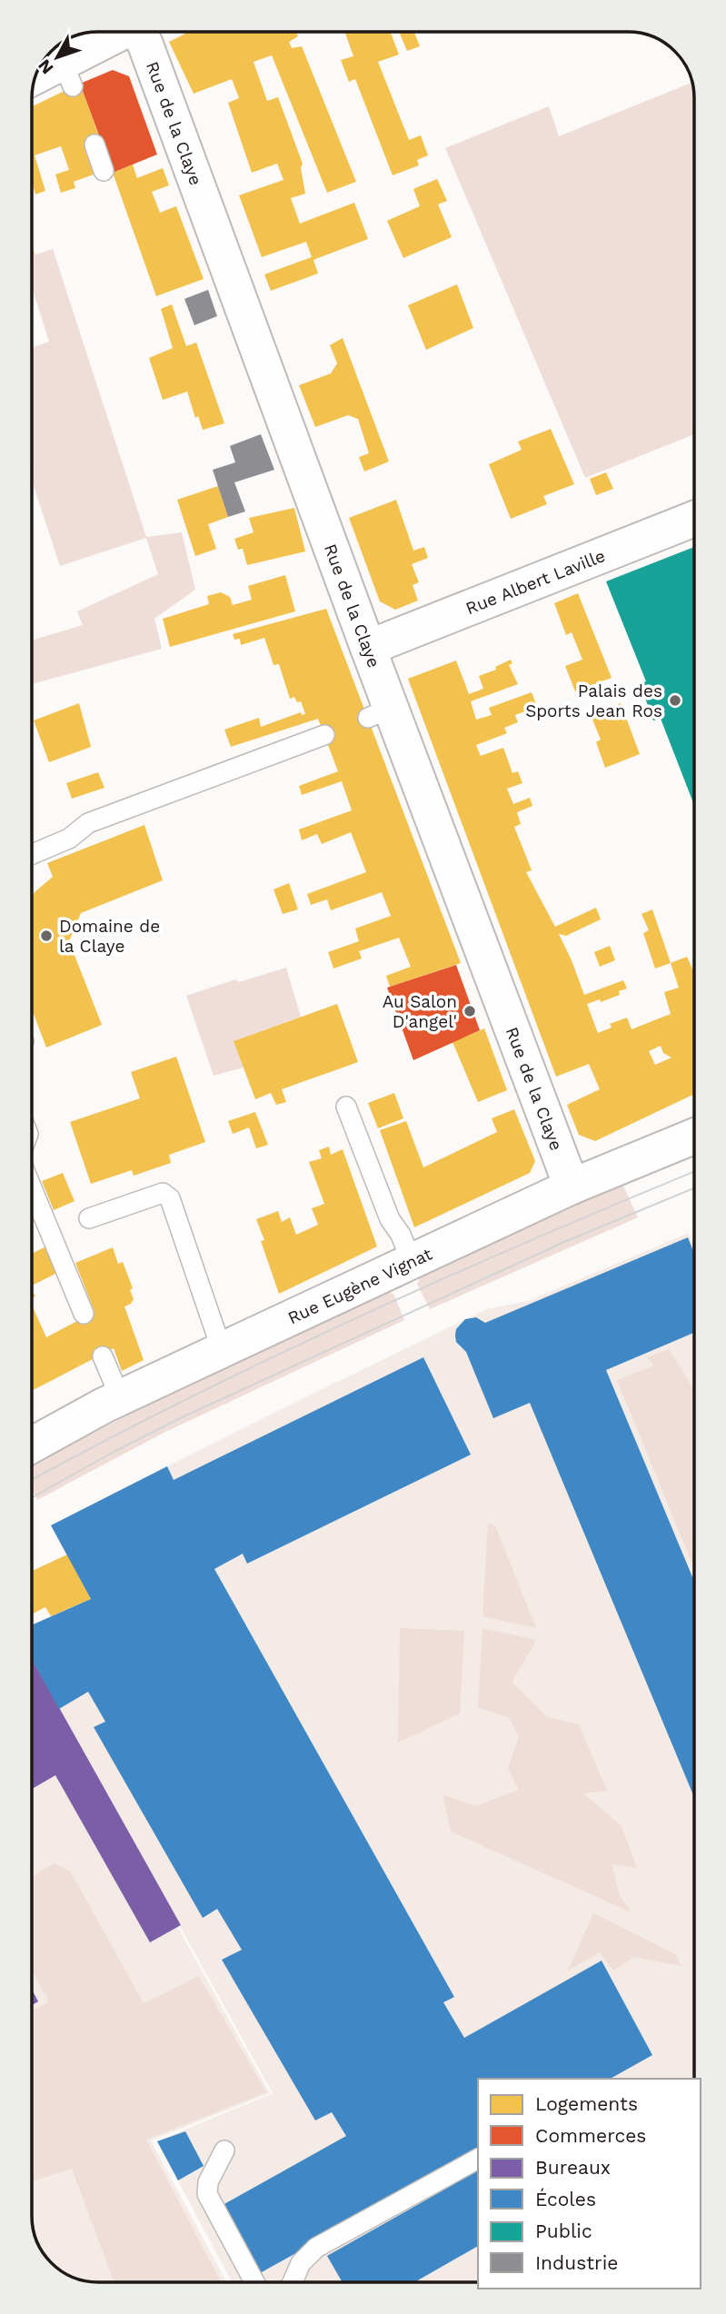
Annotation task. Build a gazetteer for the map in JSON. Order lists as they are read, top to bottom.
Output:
{
  "streets": {
    "street": ["Rue de la Claye", "Rue Albert Laville", "Rue Eugène Vignat"]
  },
  "crossings": [
    ["Rue de la Claye", "Rue Albert Laville"],
    ["Rue de la Claye", "Rue Eugène Vignat"]
  ],
  "places": ["Palais des Sports Jean Ros", "Domaine de la Claye", "Au Salon D'angel'"],
  "legend": [
    "Logements",
    "Commerces",
    "Bureaux",
    "Écoles",
    "Public",
    "Industrie"
  ],
  "north": "bottom left"
}
